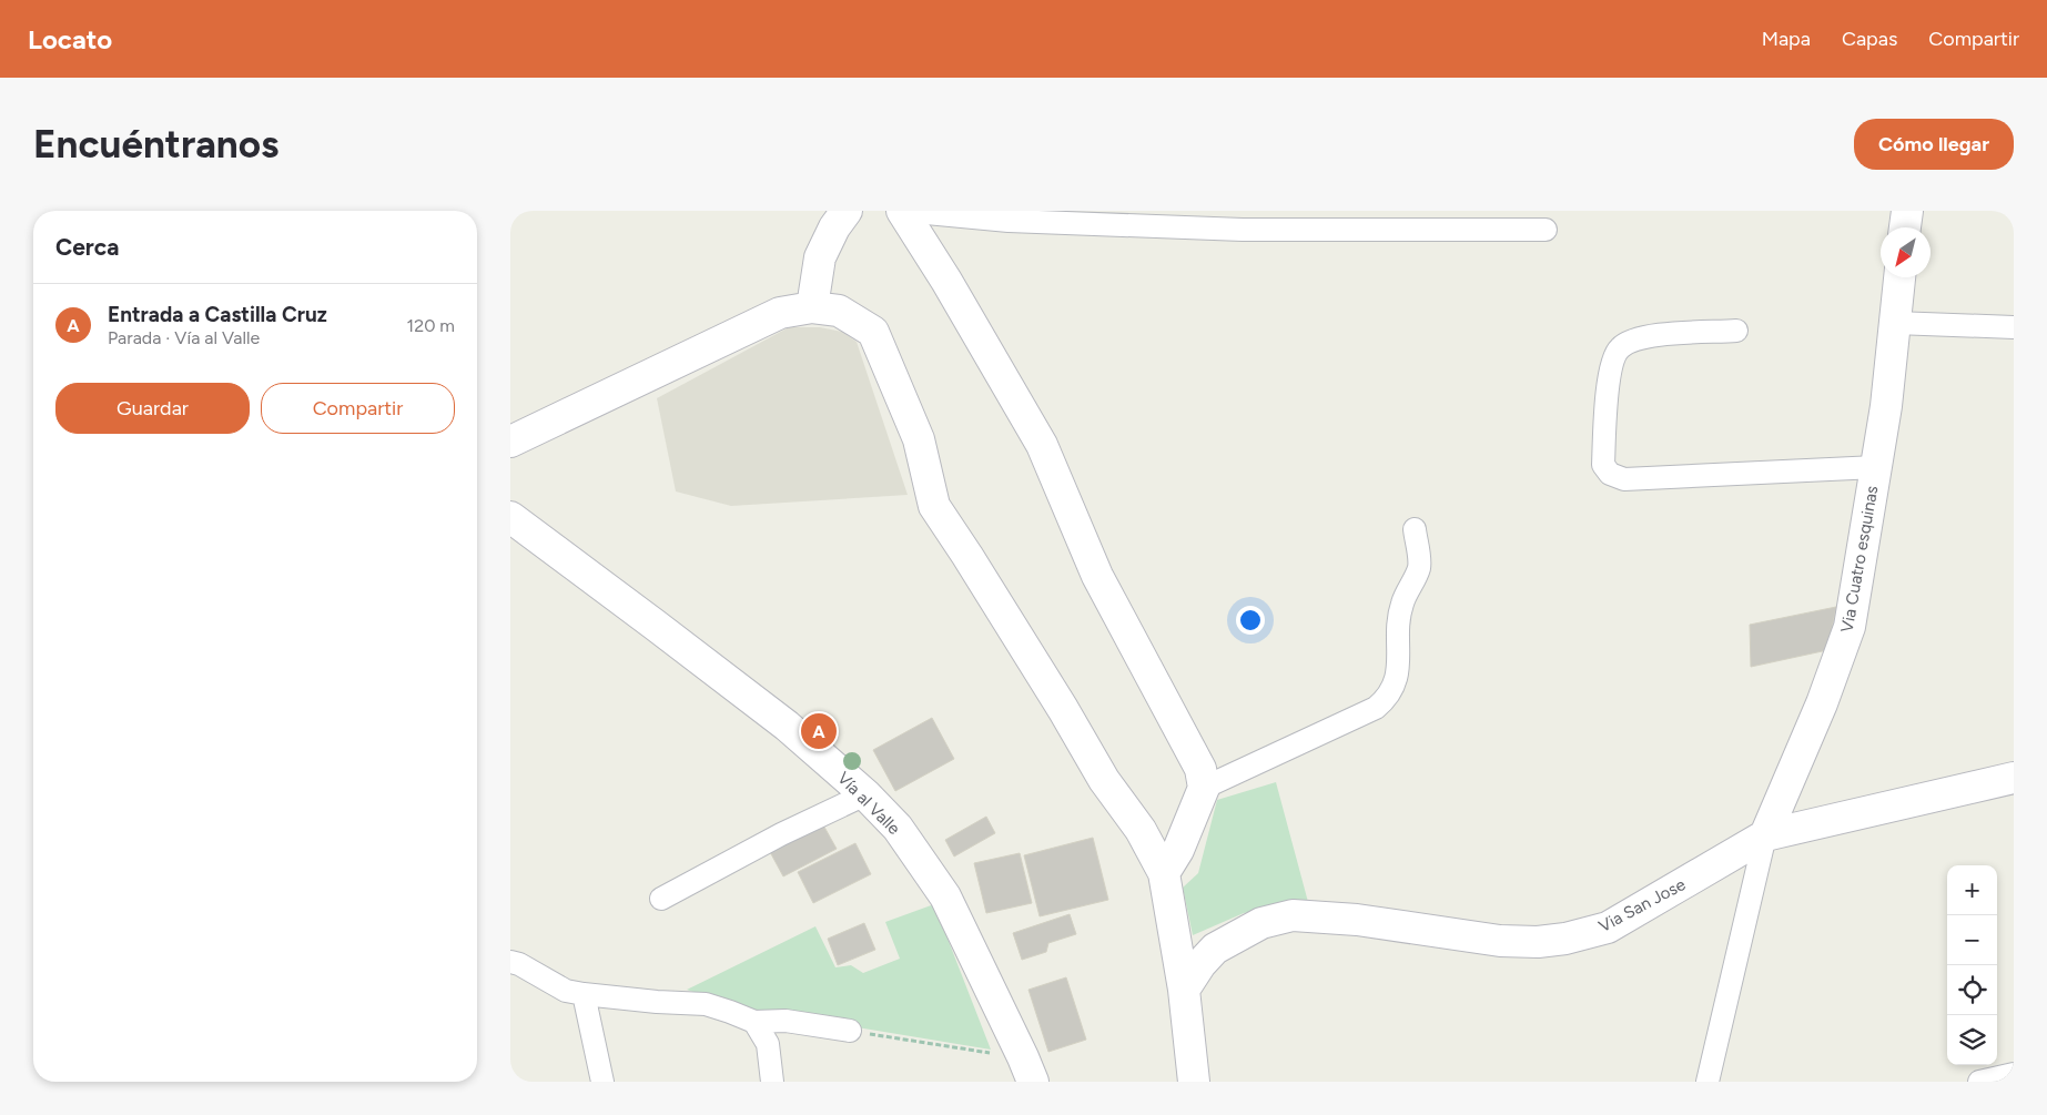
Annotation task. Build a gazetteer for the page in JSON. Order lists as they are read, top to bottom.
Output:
{
  "streets": {
    "street": ["Via Cuatro esquinas", "Vía al Valle", "Via San Jose"]
  },
  "crossings": [
    ["Via Cuatro esquinas", "Via San Jose"]
  ],
  "north": "bottom left",
  "page": {
    "header": "Locato",
    "nav": ["Mapa", "Capas", "Compartir"],
    "buttons": [
      "Cómo llegar",
      ["Guardar", "Compartir"]
    ],
    "title": "Encuéntranos",
    "heading": "Cerca",
    "list": [
      {
        "mark": "A",
        "name": "Entrada a Castilla Cruz",
        "note": "Parada · Vía al Valle",
        "value": "120 m"
      }
    ],
    "pins": "A",
    "map_buttons": ["+", "−"]
  }
}
